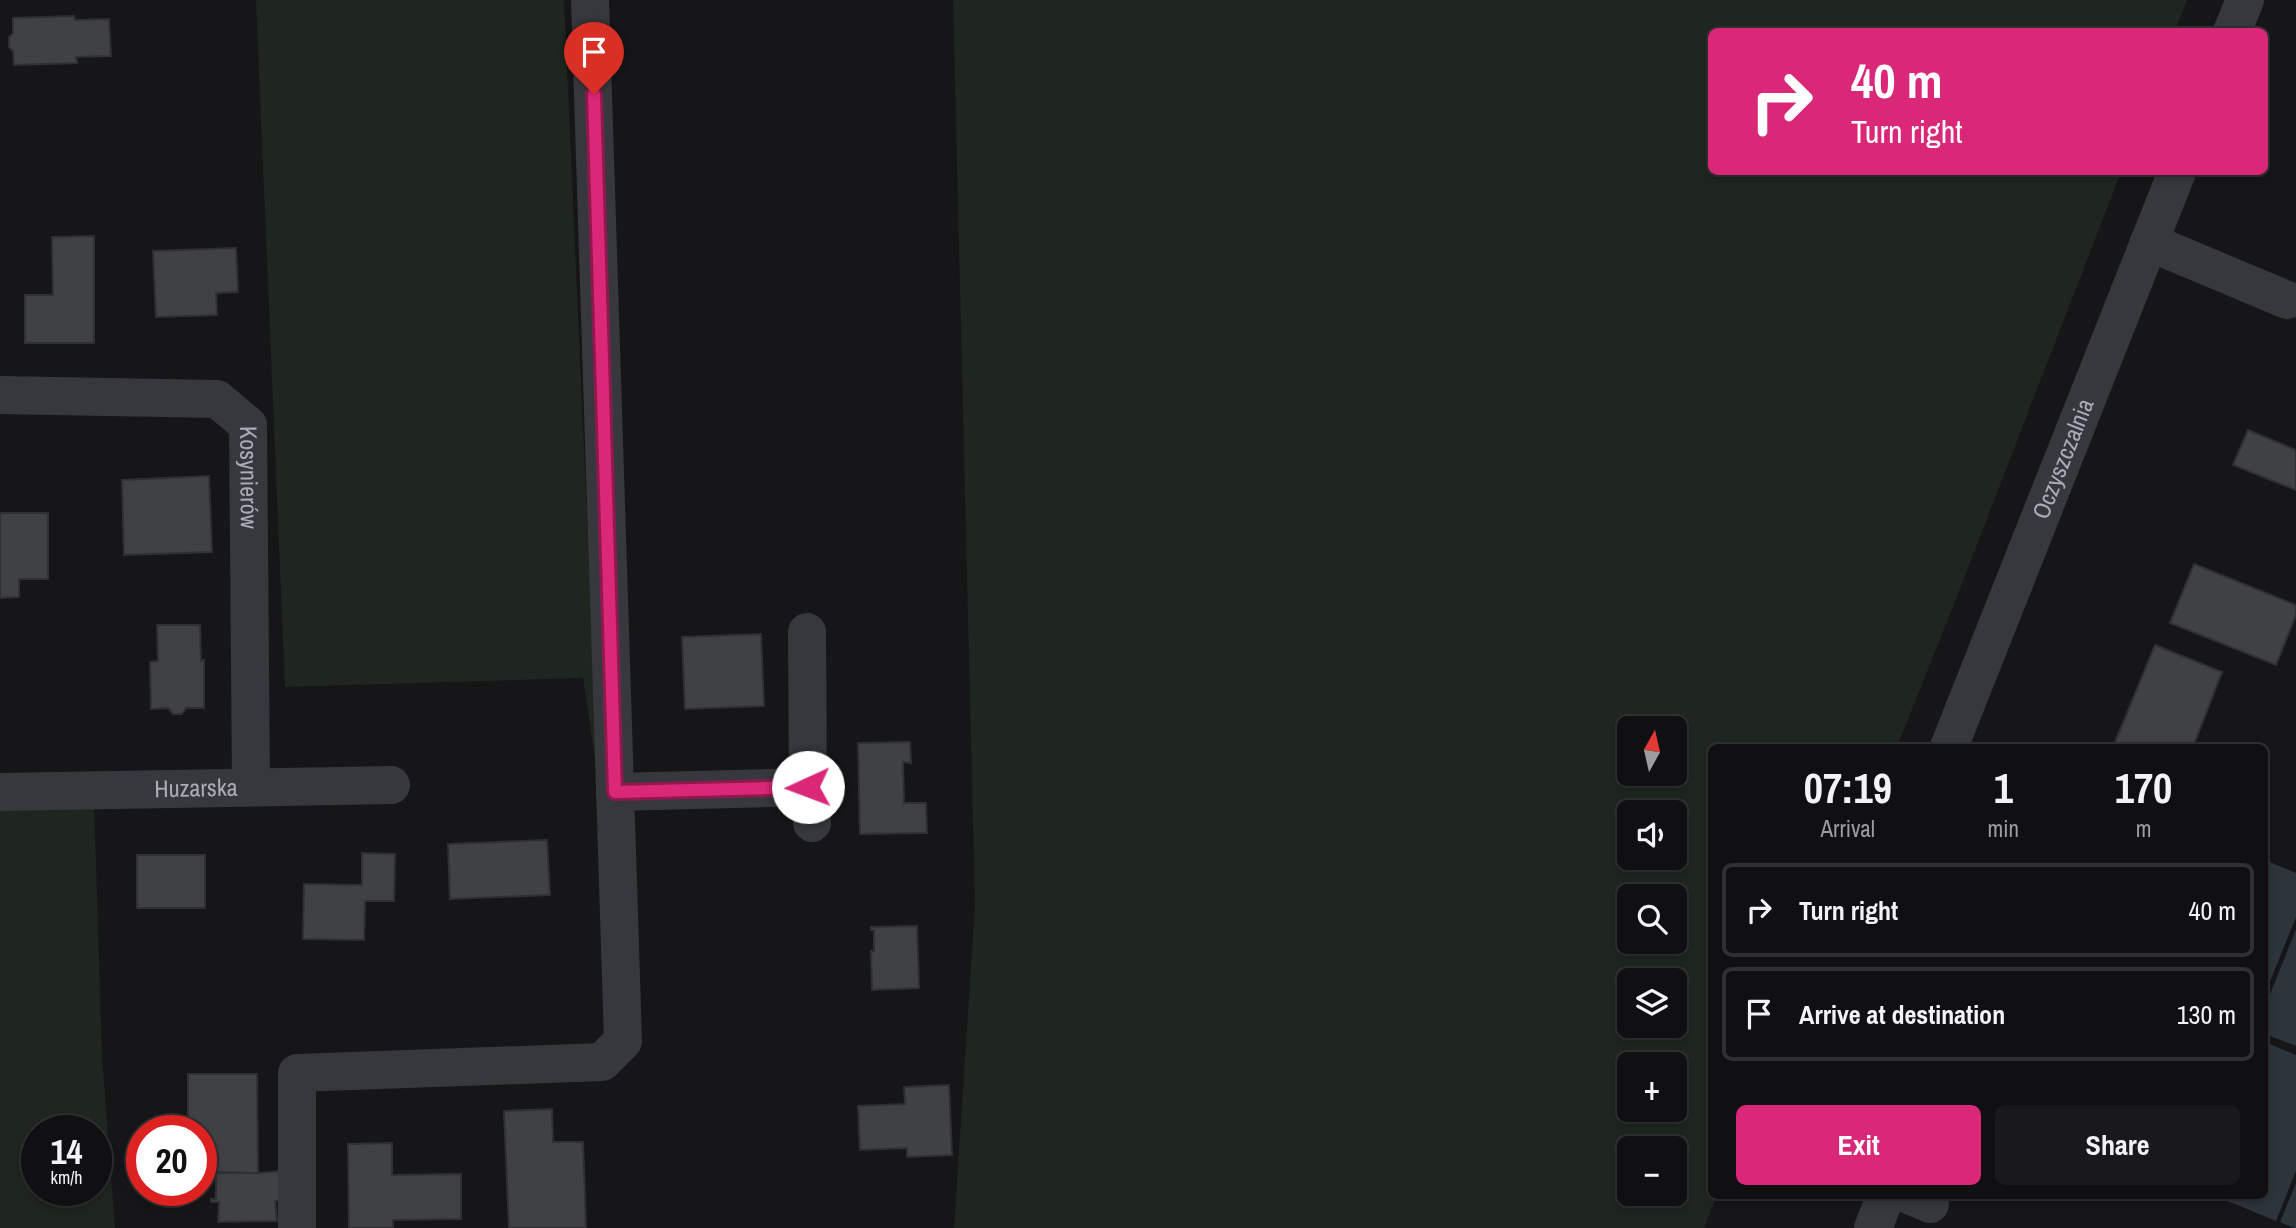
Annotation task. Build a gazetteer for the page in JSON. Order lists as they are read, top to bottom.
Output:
{
  "streets": {
    "street": ["Oczyszczalnia", "Kosynierów", "Huzarska"]
  },
  "crossings": [
    ["Kosynierów", "Huzarska"]
  ],
  "north": "top",
  "page": {
    "turn": ["40 m", "Turn right"],
    "map_buttons": ["+", "−"],
    "eta": [
      "07:19",
      "Arrival",
      "1",
      "min",
      "170",
      "m"
    ],
    "list": [
      {
        "name": "Turn right",
        "value": "40 m"
      },
      {
        "name": "Arrive at destination",
        "value": "130 m"
      }
    ],
    "buttons": ["Exit", "Share"],
    "speed": "14 km/h",
    "limit": "20"
  }
}
